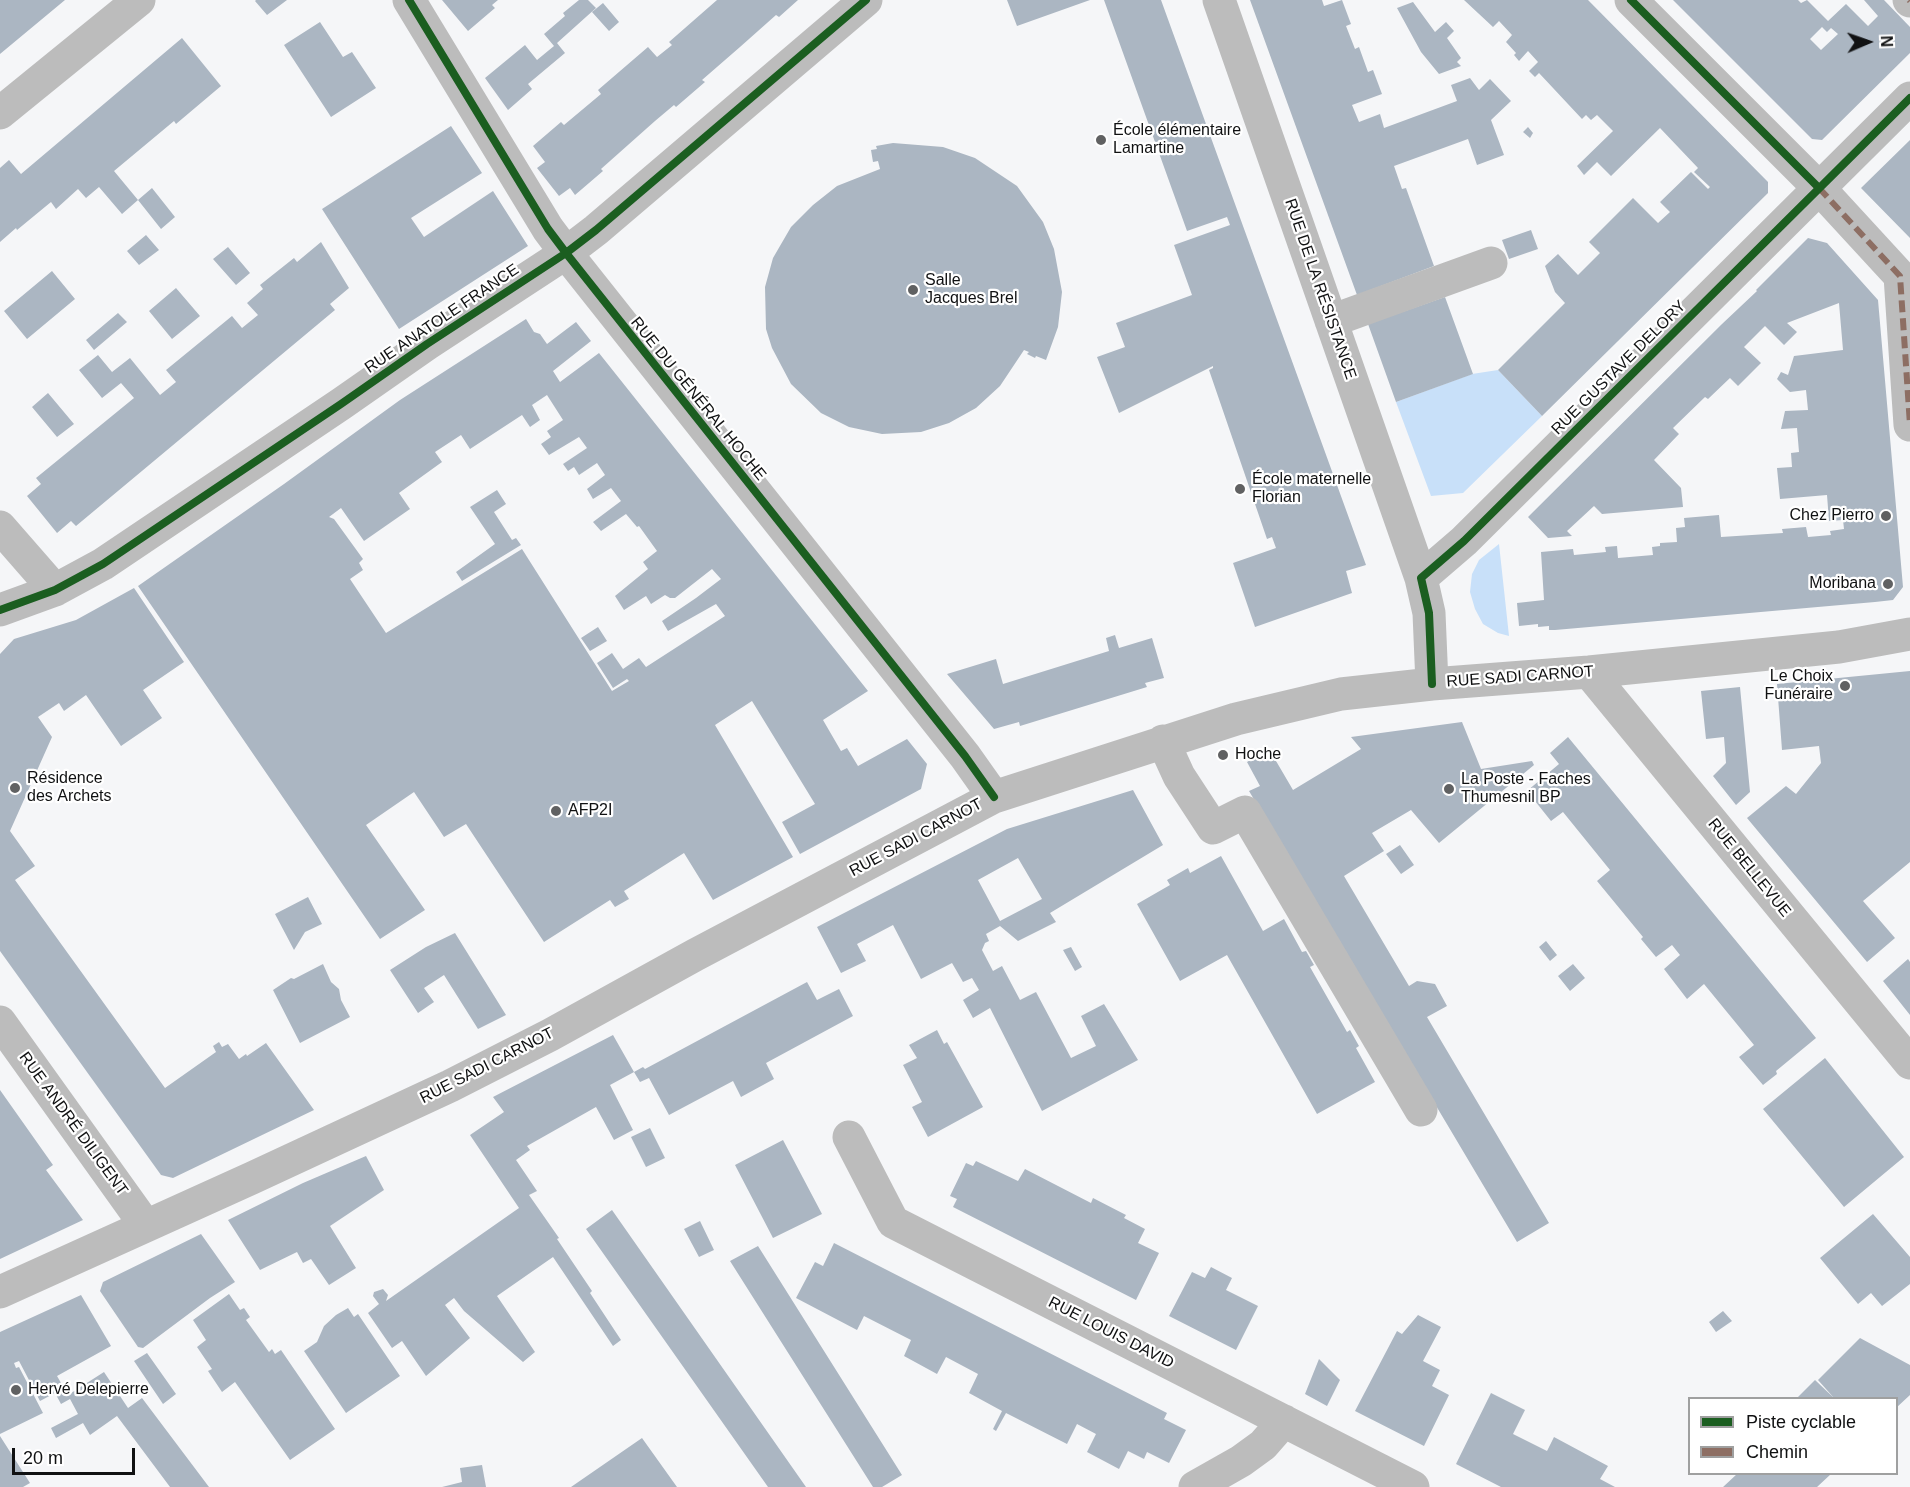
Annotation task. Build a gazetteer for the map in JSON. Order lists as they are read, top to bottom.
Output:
{
  "streets": {
    "street": [
      "RUE DE LA RÉSISTANCE",
      "RUE ANATOLE FRANCE",
      "RUE GUSTAVE DELORY",
      "RUE DU GÉNÉRAL HOCHE",
      "RUE SADI CARNOT",
      "RUE BELLEVUE",
      "RUE ANDRÉ DILIGENT",
      "RUE LOUIS DAVID"
    ]
  },
  "crossings": [
    ["RUE DE LA RÉSISTANCE", "RUE GUSTAVE DELORY"],
    ["RUE ANATOLE FRANCE", "RUE DU GÉNÉRAL HOCHE"],
    ["RUE DU GÉNÉRAL HOCHE", "RUE SADI CARNOT"],
    ["RUE SADI CARNOT", "RUE BELLEVUE"],
    ["RUE SADI CARNOT", "RUE ANDRÉ DILIGENT"]
  ],
  "places": [
    "École élémentaire Lamartine",
    "Salle Jacques Brel",
    "École maternelle Florian",
    "Chez Pierro",
    "Moribana",
    "Le Choix Funéraire",
    "Hoche",
    "Résidence des Archets",
    "La Poste - Faches Thumesnil BP",
    "AFP2I",
    "Hervé Delepierre"
  ],
  "legend": ["Piste cyclable", "Chemin"],
  "scale_bar": "20 m",
  "north": "right"
}
